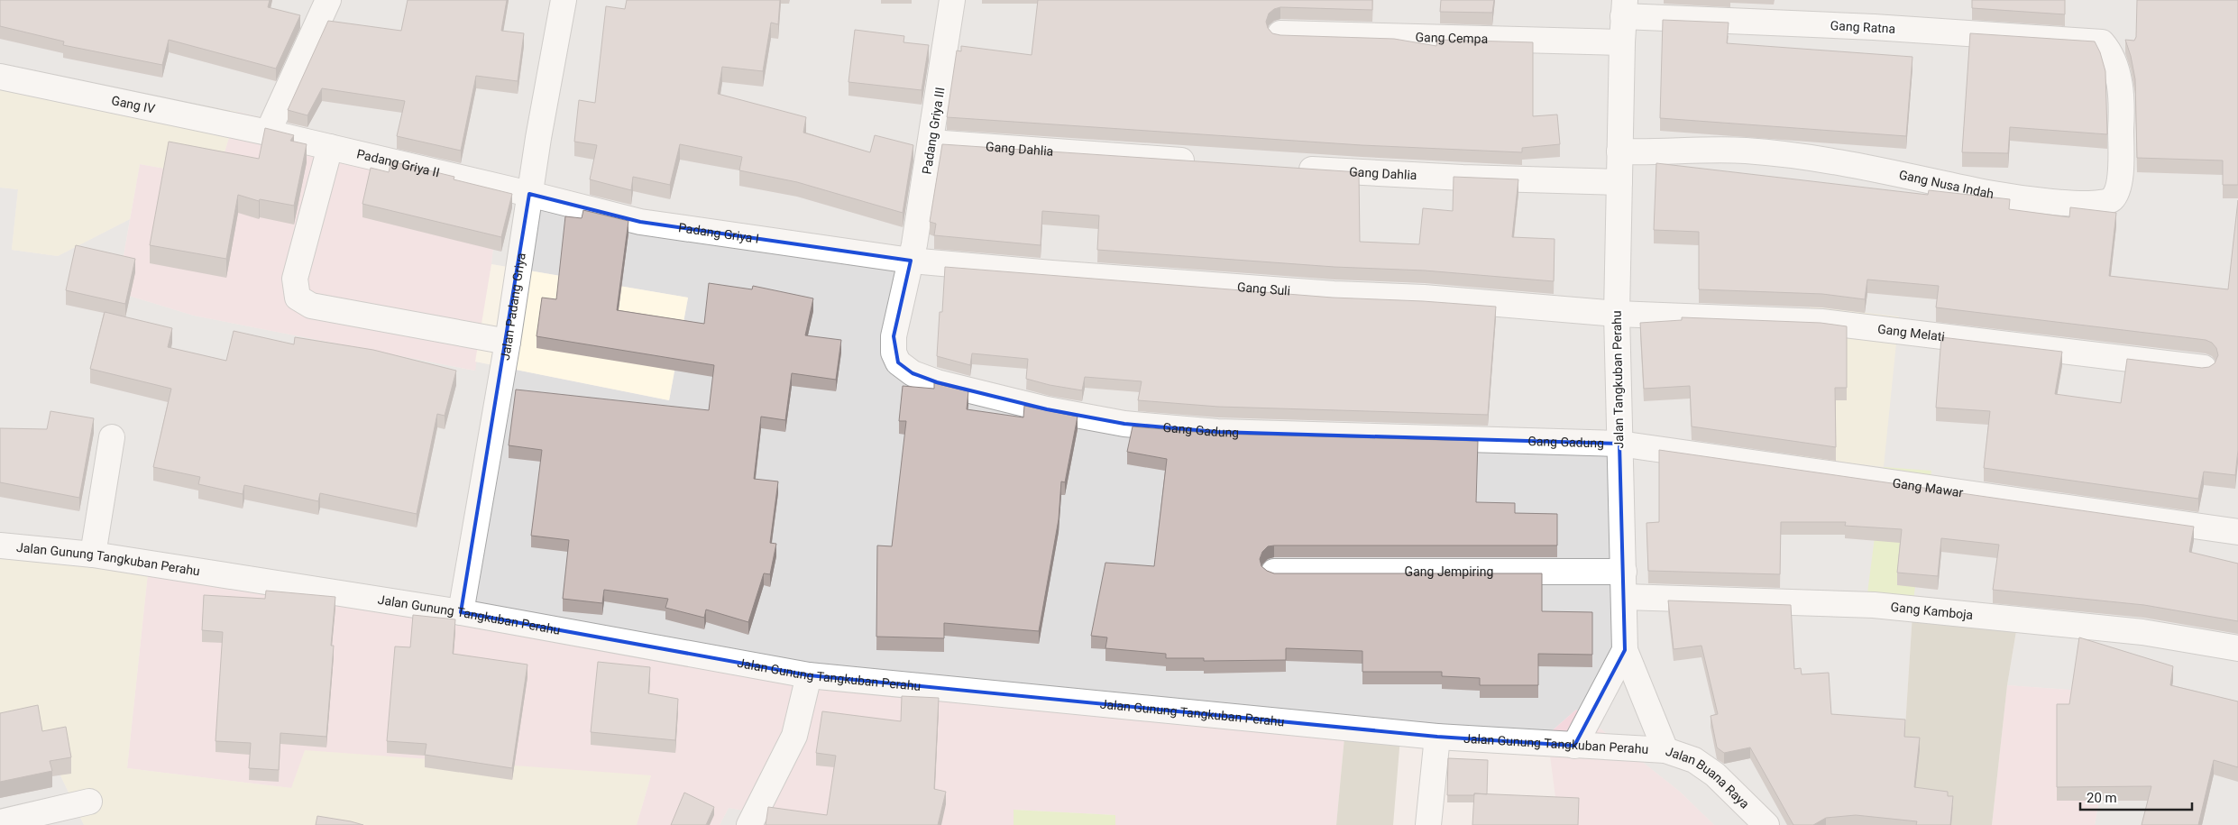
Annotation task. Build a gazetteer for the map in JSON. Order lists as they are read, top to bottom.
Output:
{
  "streets": {
    "street": [
      "Gang Ratna",
      "Gang Cempa",
      "Gang IV",
      "Padang Griya III",
      "Gang Dahlia",
      "Padang Griya II",
      "Gang Nusa Indah",
      "Padang Griya I",
      "Gang Suli",
      "Jalan Padang Griya",
      "Gang Melati",
      "Jalan Tangkuban Perahu",
      "Gang Gadung",
      "Gang Mawar",
      "Jalan Gunung Tangkuban Perahu",
      "Gang Jempiring",
      "Gang Kamboja",
      "Jalan Buana Raya"
    ]
  },
  "crossings": [
    ["Gang Ratna", "Gang Nusa Indah"],
    ["Gang Ratna", "Jalan Tangkuban Perahu"],
    ["Gang Cempa", "Jalan Tangkuban Perahu"],
    ["Gang IV", "Padang Griya II"],
    ["Padang Griya III", "Gang Dahlia"],
    ["Padang Griya III", "Padang Griya I"],
    ["Padang Griya III", "Gang Suli"],
    ["Padang Griya III", "Gang Gadung"],
    ["Gang Dahlia", "Jalan Tangkuban Perahu"],
    ["Padang Griya II", "Padang Griya I"],
    ["Padang Griya II", "Jalan Padang Griya"],
    ["Gang Nusa Indah", "Jalan Tangkuban Perahu"],
    ["Padang Griya I", "Gang Suli"],
    ["Padang Griya I", "Jalan Padang Griya"],
    ["Padang Griya I", "Gang Gadung"],
    ["Gang Suli", "Gang Melati"],
    ["Gang Suli", "Jalan Tangkuban Perahu"],
    ["Gang Suli", "Gang Gadung"],
    ["Jalan Padang Griya", "Jalan Gunung Tangkuban Perahu"],
    ["Gang Melati", "Jalan Tangkuban Perahu"],
    ["Jalan Tangkuban Perahu", "Gang Gadung"],
    ["Jalan Tangkuban Perahu", "Gang Mawar"],
    ["Jalan Tangkuban Perahu", "Jalan Gunung Tangkuban Perahu"],
    ["Jalan Tangkuban Perahu", "Gang Jempiring"],
    ["Jalan Tangkuban Perahu", "Gang Kamboja"],
    ["Jalan Tangkuban Perahu", "Jalan Buana Raya"],
    ["Gang Gadung", "Gang Mawar"],
    ["Jalan Gunung Tangkuban Perahu", "Jalan Buana Raya"]
  ],
  "scale_bar": "20 m"
}
